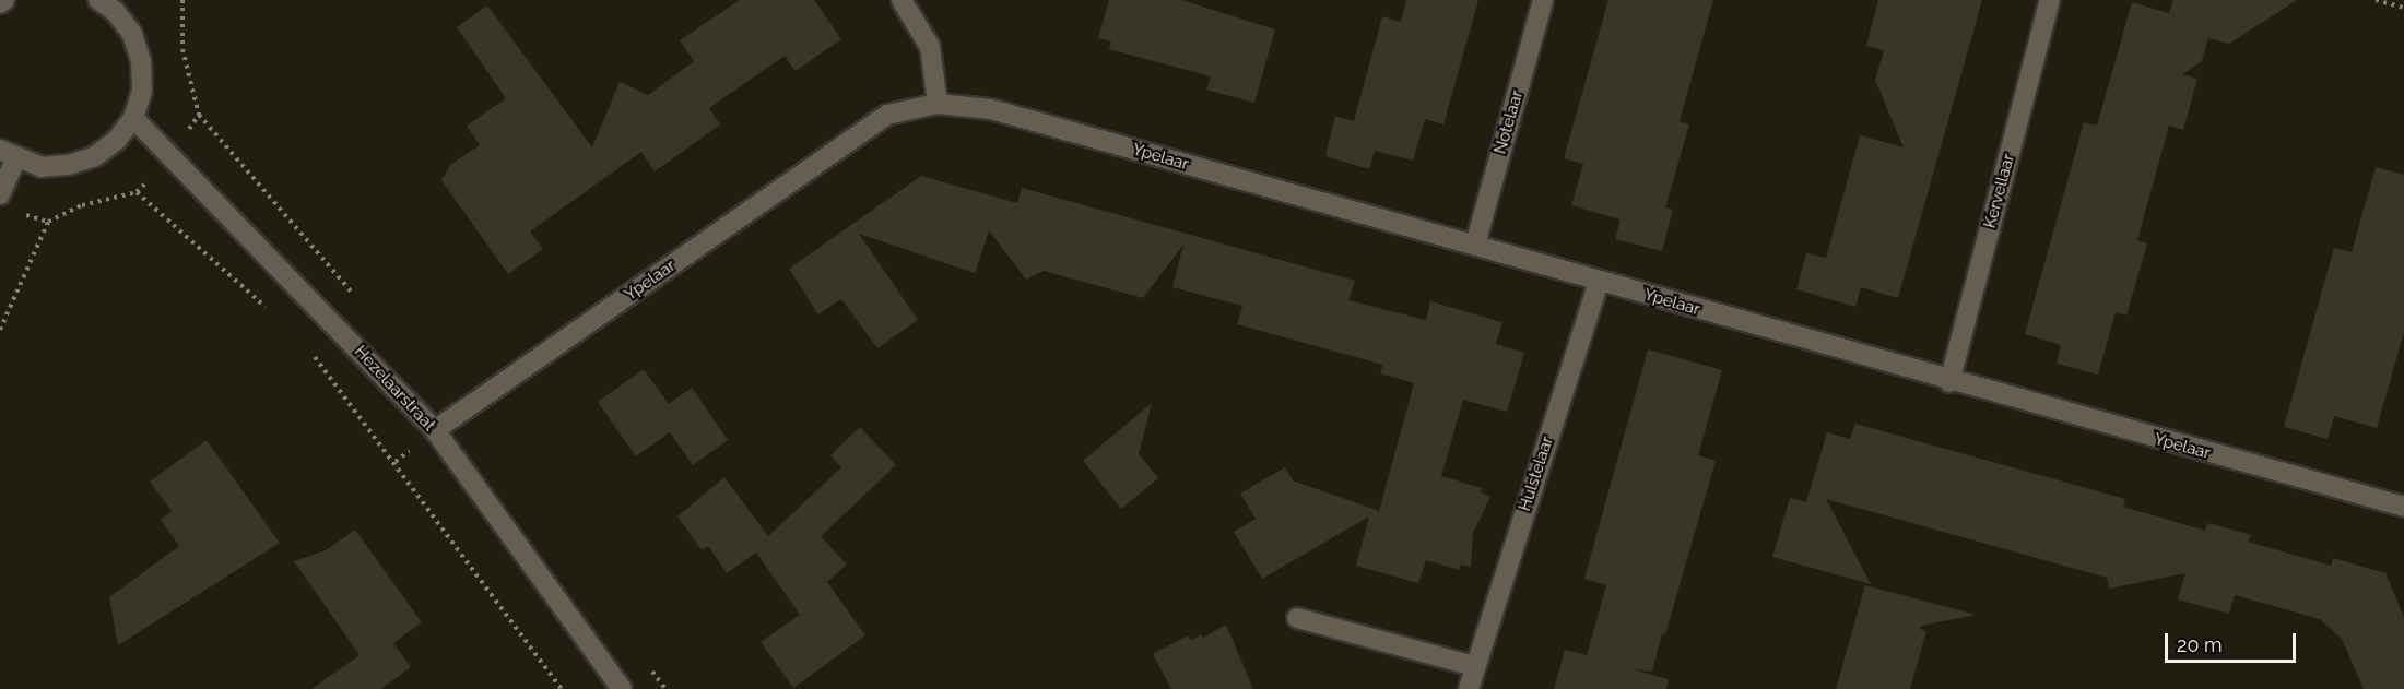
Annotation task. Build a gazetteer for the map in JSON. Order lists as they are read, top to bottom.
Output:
{
  "streets": {
    "street": [
      "Notelaar",
      "Ypelaar",
      "Kervellaar",
      "Hezelaarstraat",
      "Hulstelaar"
    ]
  },
  "crossings": [
    ["Notelaar", "Ypelaar"],
    ["Ypelaar", "Kervellaar"],
    ["Ypelaar", "Hezelaarstraat"],
    ["Ypelaar", "Hulstelaar"]
  ],
  "scale_bar": "20 m"
}
